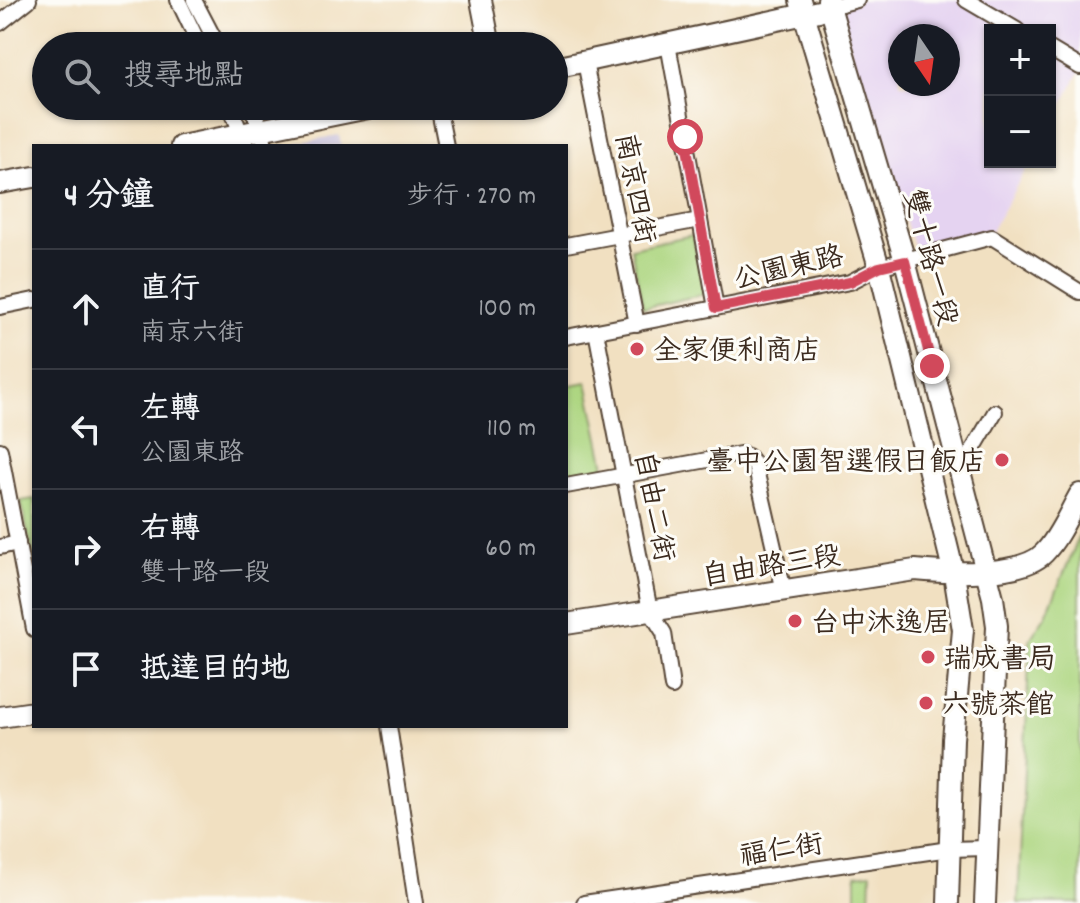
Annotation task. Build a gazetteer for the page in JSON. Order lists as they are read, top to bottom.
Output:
{
  "streets": {
    "main road": ["雙十路一段", "自由路三段"],
    "street": [
      "南京四街",
      "公園東路",
      "自由二街",
      "福仁街"
    ]
  },
  "crossings": [
    ["南京四街", "公園東路"],
    ["雙十路一段", "公園東路"],
    ["雙十路一段", "自由路三段"],
    ["雙十路一段", "福仁街"],
    ["公園東路", "自由二街"],
    ["自由二街", "自由路三段"]
  ],
  "places": [
    "全家便利商店",
    "臺中公園智選假日飯店",
    "台中沐逸居",
    "瑞成書局",
    "六號茶館"
  ],
  "north": "bottom",
  "page": {
    "map_buttons": ["+", "−"],
    "search": "搜尋地點",
    "heading": ["4 分鐘", "步行 · 270 m"],
    "list": [
      ["直行", "南京六街", "100 m"],
      ["左轉", "公園東路", "110 m"],
      ["右轉", "雙十路一段", "60 m"],
      "抵達目的地"
    ]
  }
}
